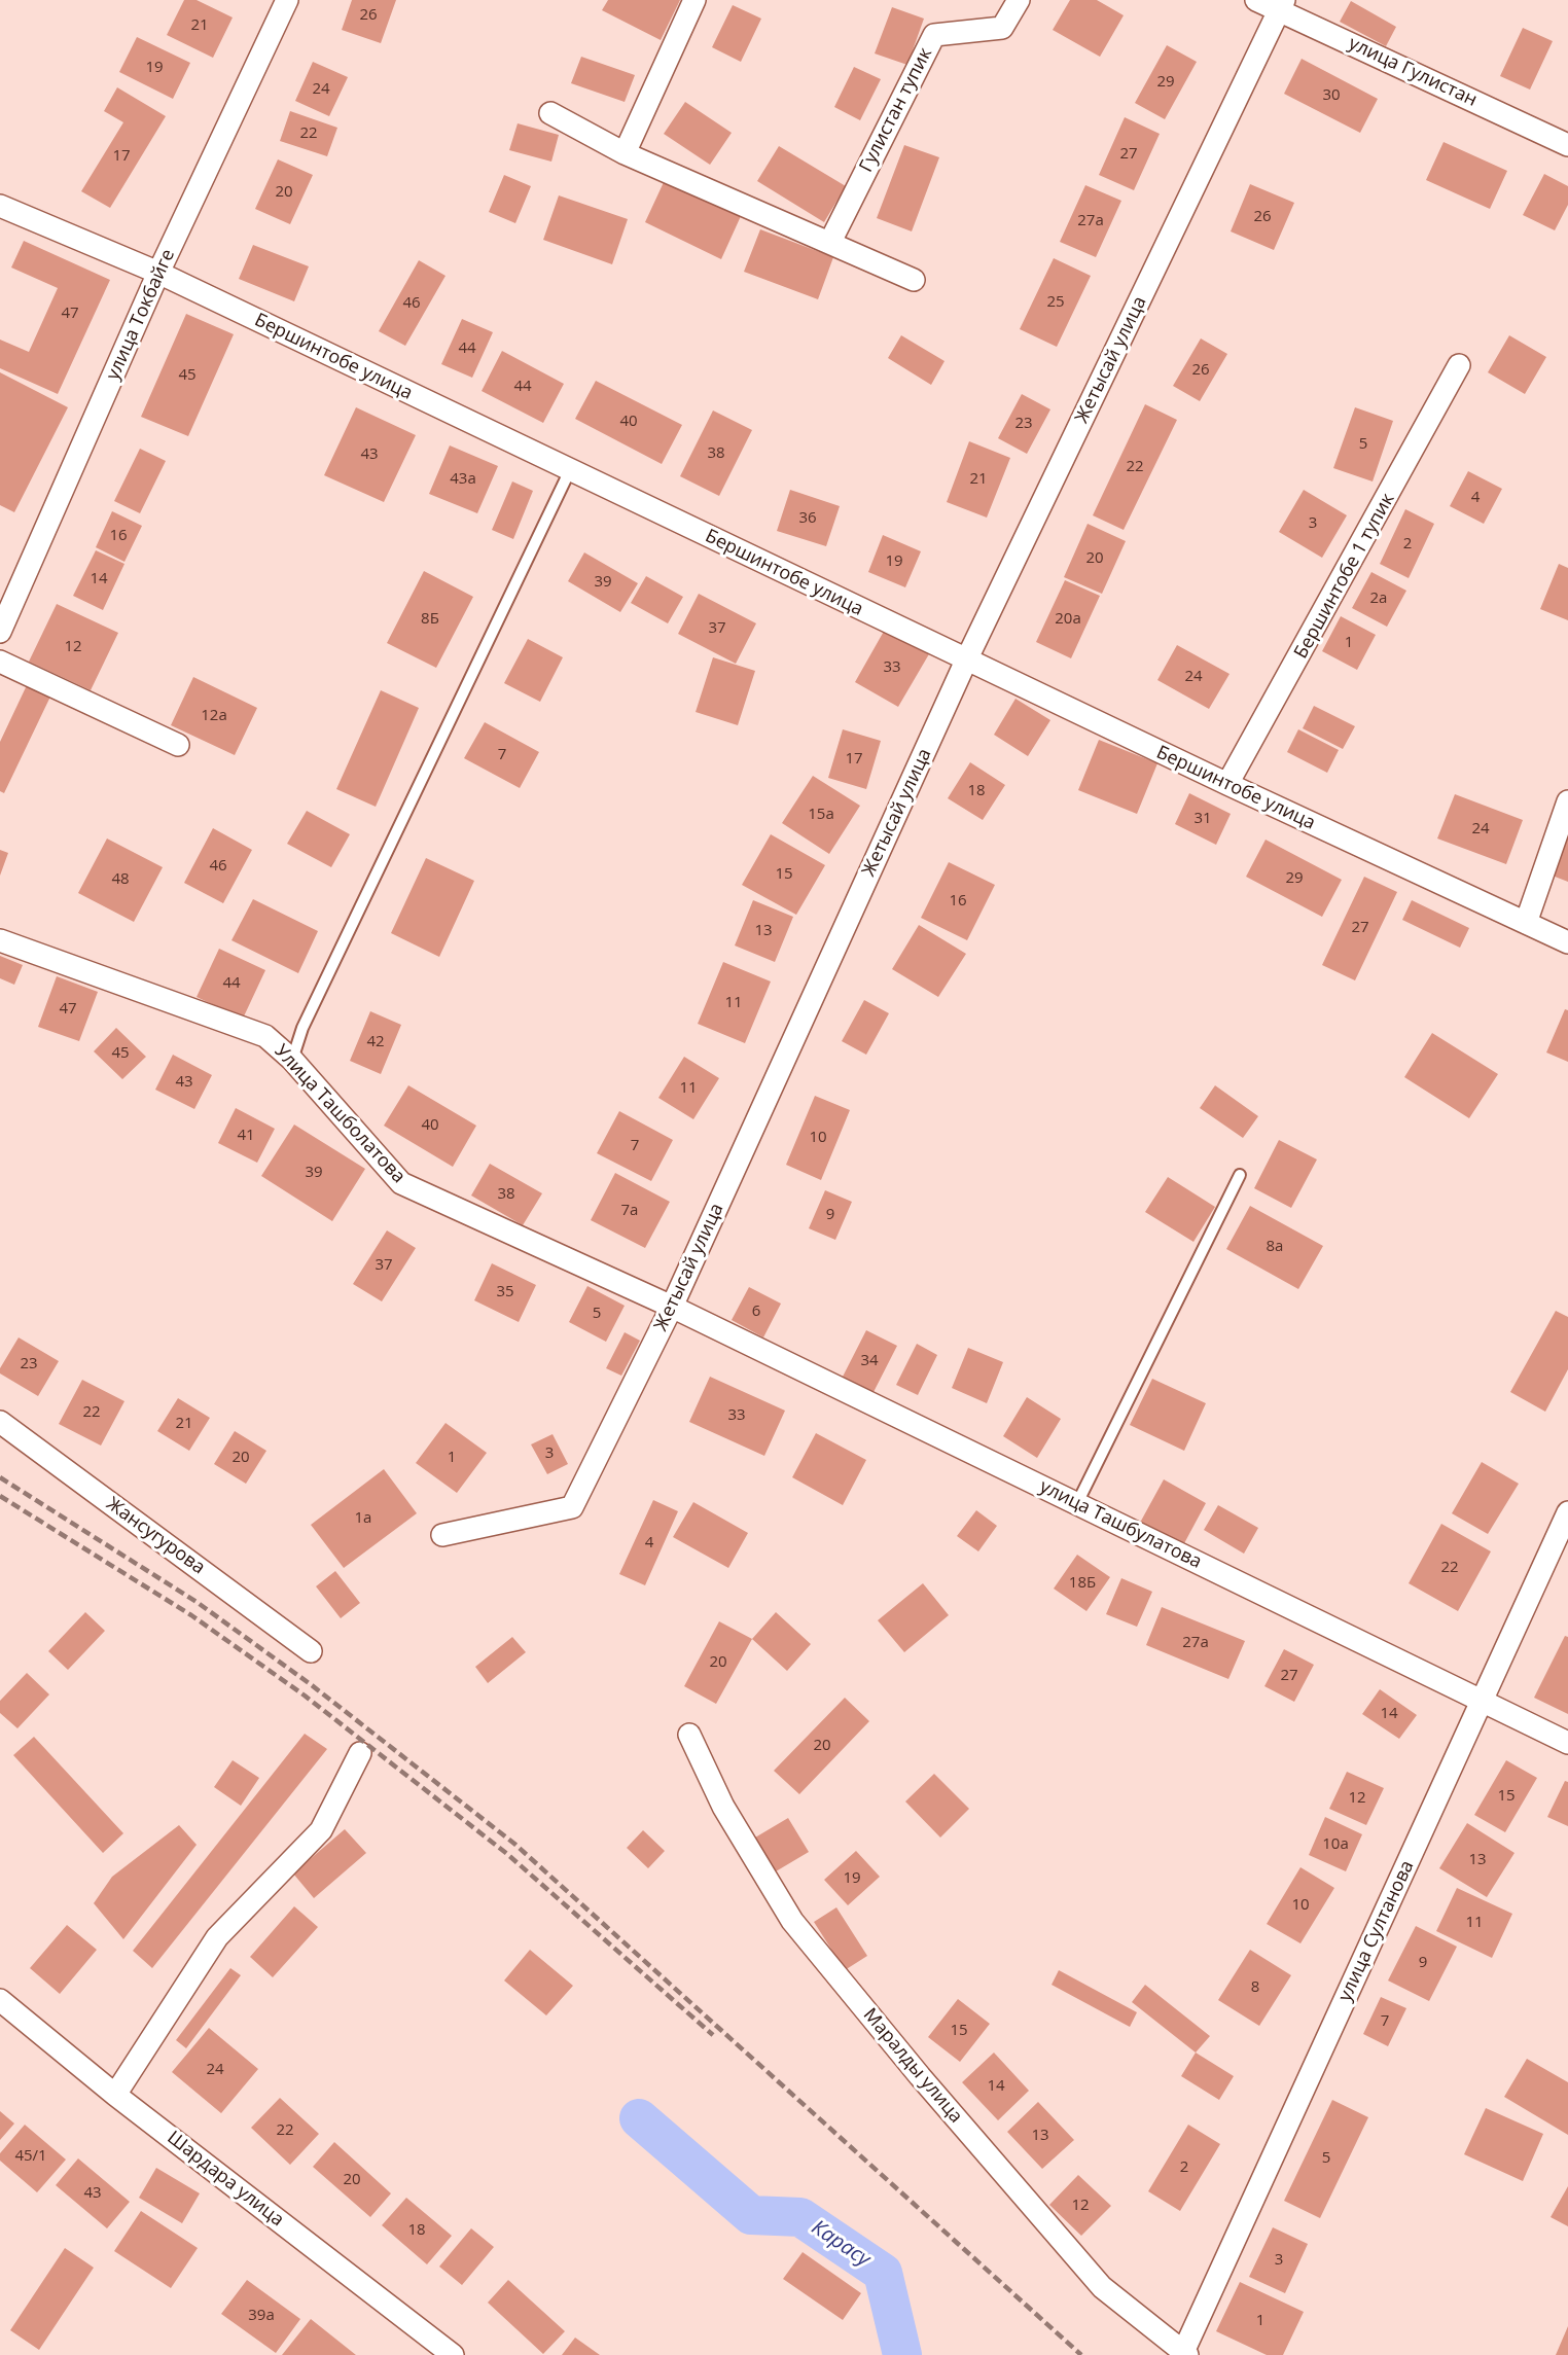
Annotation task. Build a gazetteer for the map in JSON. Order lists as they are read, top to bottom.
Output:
{
  "streets": {
    "street": [
      "улица Гулистан",
      "Гулистан тупик",
      "улица Токбайге",
      "Бершинтобе улица",
      "Жетысай улица",
      "Бершинтобе 1 тупик",
      "Улица Ташболатова",
      "улица Ташбулатова",
      "Жансугурова",
      "улица Султанова",
      "Маралды улица",
      "Шардара улица"
    ]
  },
  "crossings": [
    ["улица Гулистан", "Жетысай улица"],
    ["улица Токбайге", "Бершинтобе улица"],
    ["Бершинтобе улица", "Жетысай улица"],
    ["Бершинтобе улица", "Бершинтобе 1 тупик"],
    ["Жетысай улица", "Улица Ташболатова"],
    ["Жетысай улица", "улица Ташбулатова"],
    ["Улица Ташболатова", "улица Ташбулатова"],
    ["улица Ташбулатова", "улица Султанова"],
    ["улица Султанова", "Маралды улица"]
  ],
  "water": ["Карасу"],
  "house_numbers": [
    "26",
    "21",
    "19",
    "29",
    "24",
    "30",
    "22",
    "27",
    "17",
    "20",
    "26",
    "27а",
    "25",
    "46",
    "47",
    "44",
    "26",
    "45",
    "44",
    "40",
    "23",
    "5",
    "38",
    "43",
    "22",
    "43а",
    "21",
    "4",
    "36",
    "3",
    "16",
    "2",
    "20",
    "19",
    "14",
    "39",
    "2а",
    "8Б",
    "20а",
    "37",
    "1",
    "12",
    "33",
    "24",
    "12а",
    "7",
    "17",
    "18",
    "15а",
    "31",
    "24",
    "46",
    "15",
    "29",
    "48",
    "16",
    "27",
    "13",
    "44",
    "11",
    "47",
    "42",
    "45",
    "43",
    "11",
    "40",
    "41",
    "10",
    "7",
    "39",
    "38",
    "7а",
    "9",
    "8а",
    "37",
    "35",
    "6",
    "5",
    "34",
    "23",
    "22",
    "33",
    "21",
    "3",
    "20",
    "1",
    "1а",
    "4",
    "22",
    "18Б",
    "27а",
    "20",
    "27",
    "14",
    "20",
    "15",
    "12",
    "10а",
    "13",
    "19",
    "10",
    "11",
    "9",
    "8",
    "7",
    "15",
    "24",
    "14",
    "22",
    "13",
    "45/1",
    "5",
    "2",
    "20",
    "43",
    "12",
    "18",
    "3",
    "39а",
    "1"
  ]
}
